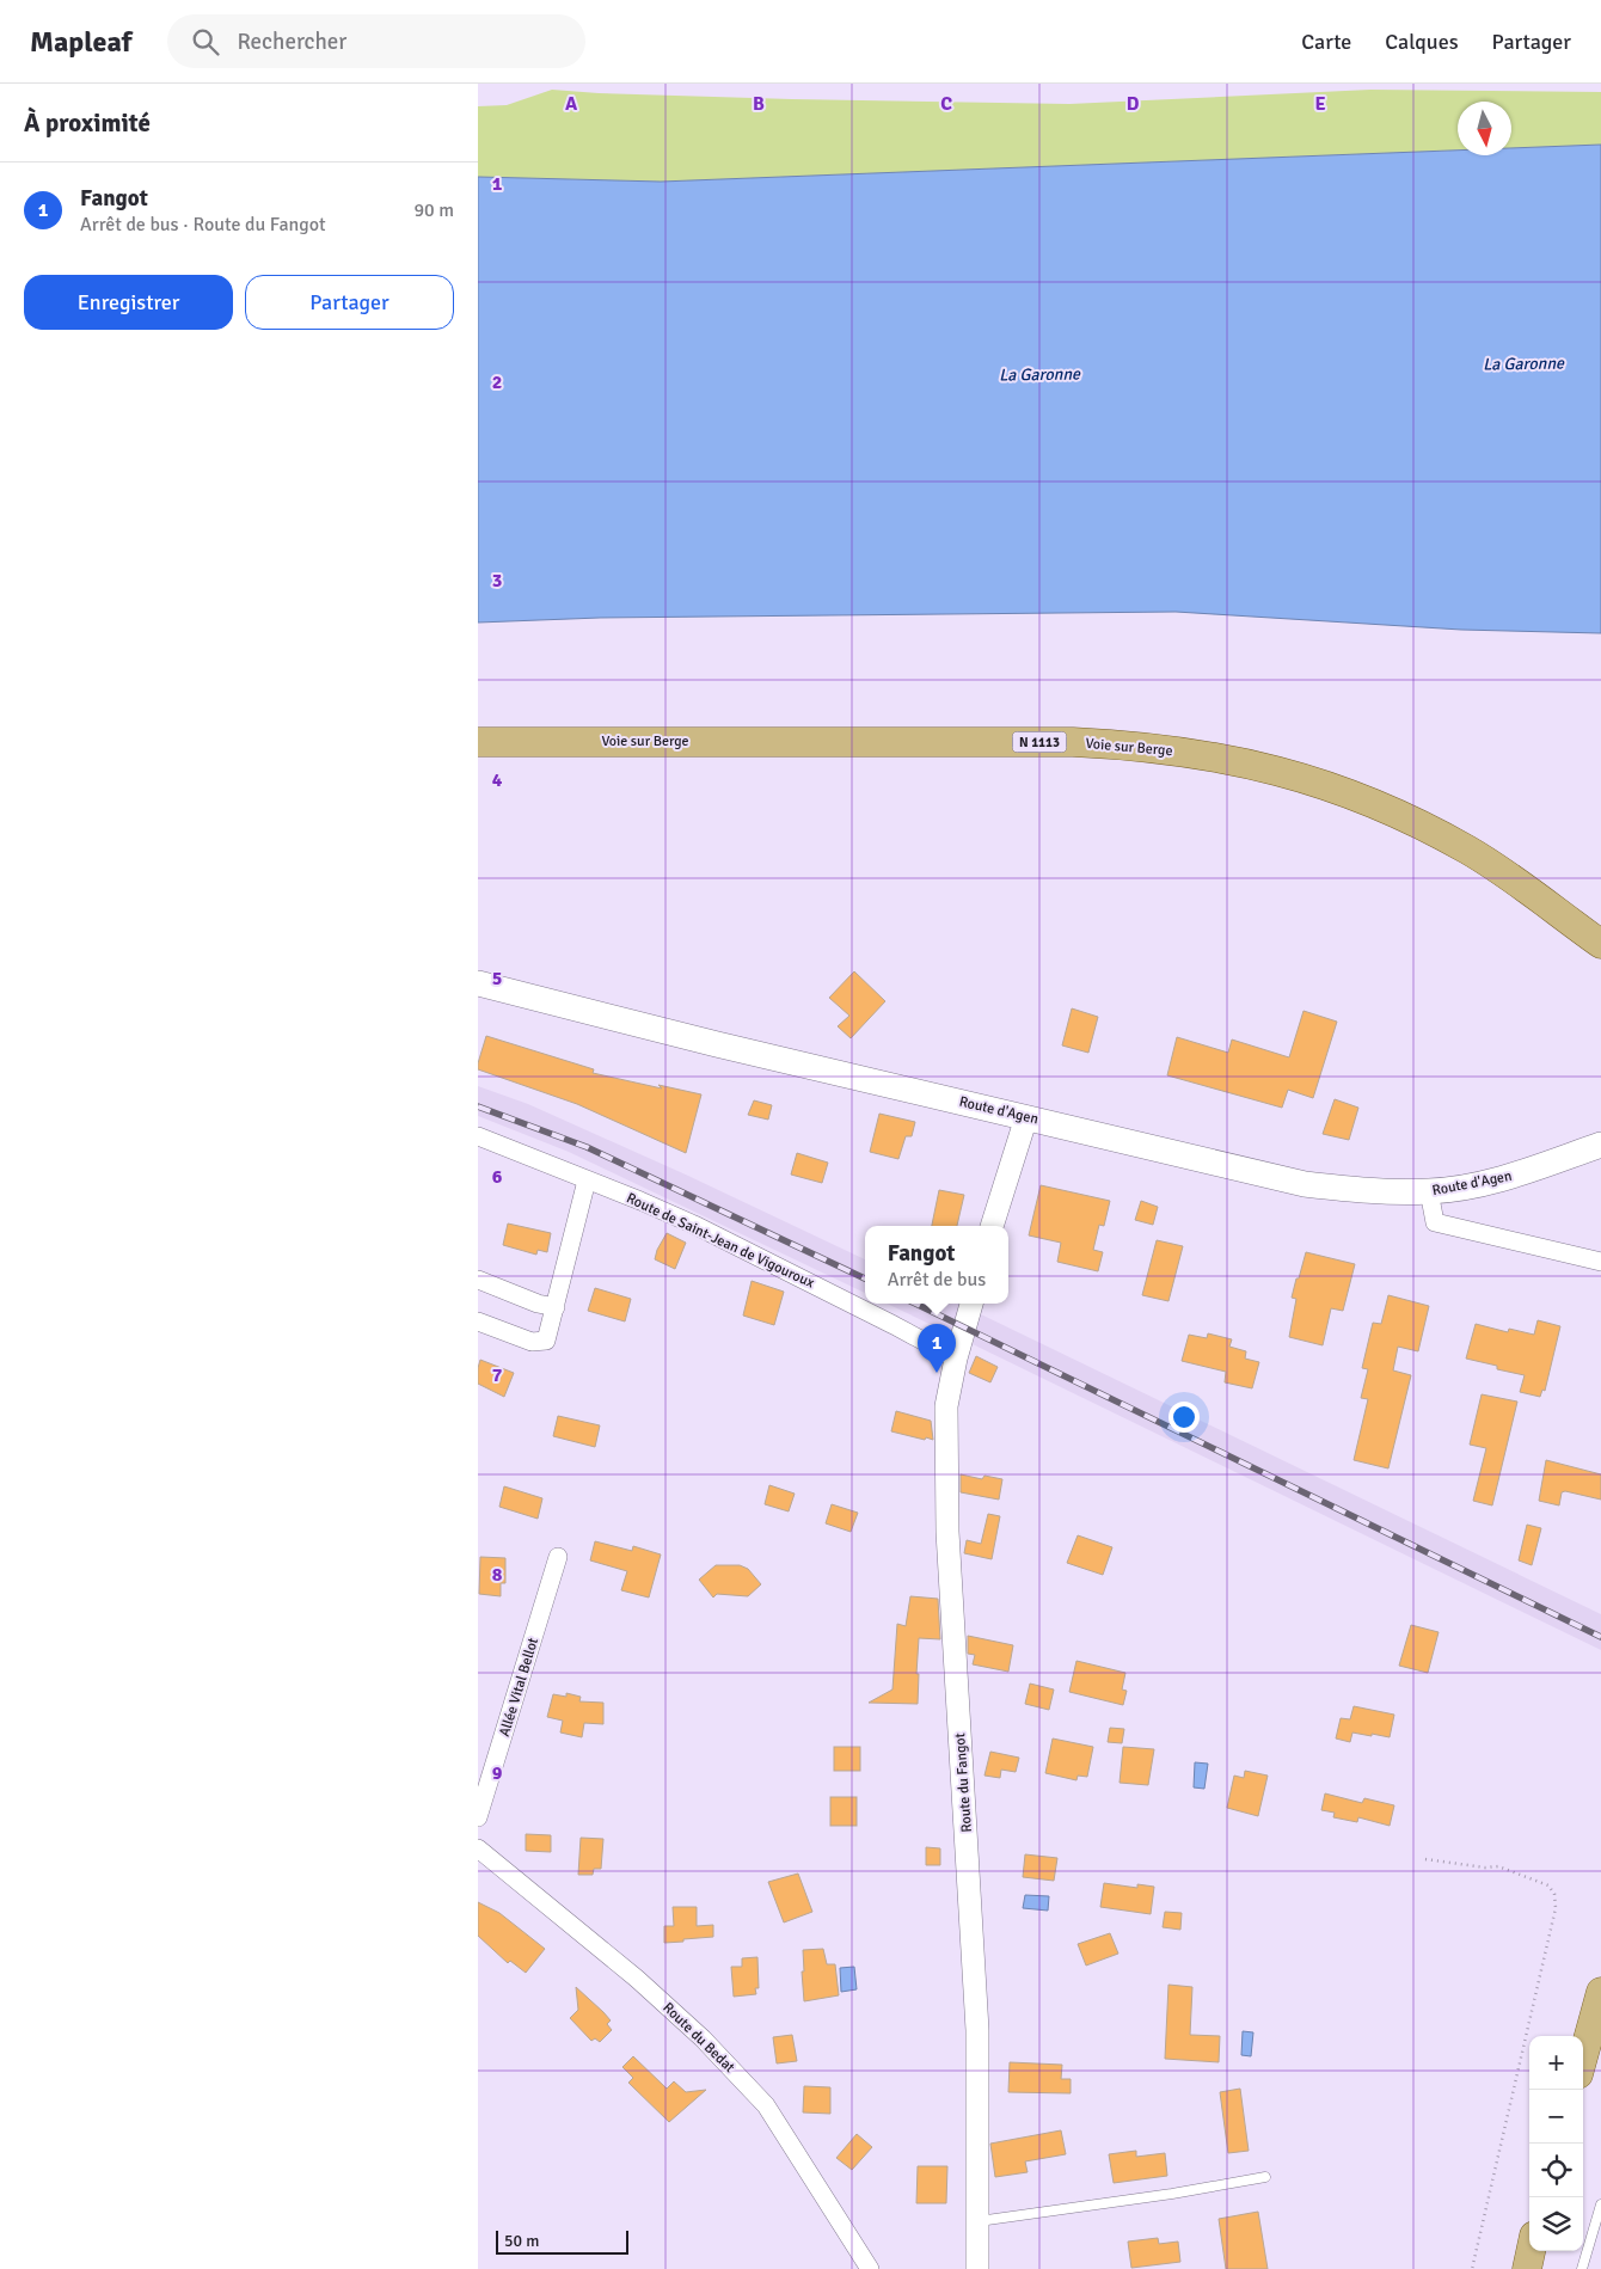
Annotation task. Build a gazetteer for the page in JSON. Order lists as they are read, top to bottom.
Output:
{
  "streets": {
    "main road": ["Voie sur Berge", "N 1113", "Route d'Agen"],
    "street": [
      "Route de Saint-Jean de Vigouroux",
      "Allée Vital Bellot",
      "Route du Fangot",
      "Route du Bedat"
    ]
  },
  "crossings": [
    ["Voie sur Berge", "N 1113"],
    ["Route de Saint-Jean de Vigouroux", "Route du Fangot"]
  ],
  "water": ["La Garonne"],
  "scale_bar": "50 m",
  "north": "bottom",
  "page": {
    "header": "Mapleaf",
    "search": "Rechercher",
    "nav": ["Carte", "Calques", "Partager"],
    "heading": "À proximité",
    "list": [
      {
        "mark": "1",
        "name": "Fangot",
        "note": "Arrêt de bus · Route du Fangot",
        "value": "90 m"
      }
    ],
    "buttons": ["Enregistrer", "Partager"],
    "popup": ["Fangot", "Arrêt de bus"],
    "pins": "1",
    "map_buttons": ["+", "−"],
    "scale": "50 m"
  },
  "grid": {
    "columns": [
      "A",
      "B",
      "C",
      "D",
      "E"
    ],
    "rows": [
      "1",
      "2",
      "3",
      "4",
      "5",
      "6",
      "7",
      "8",
      "9"
    ]
  }
}
